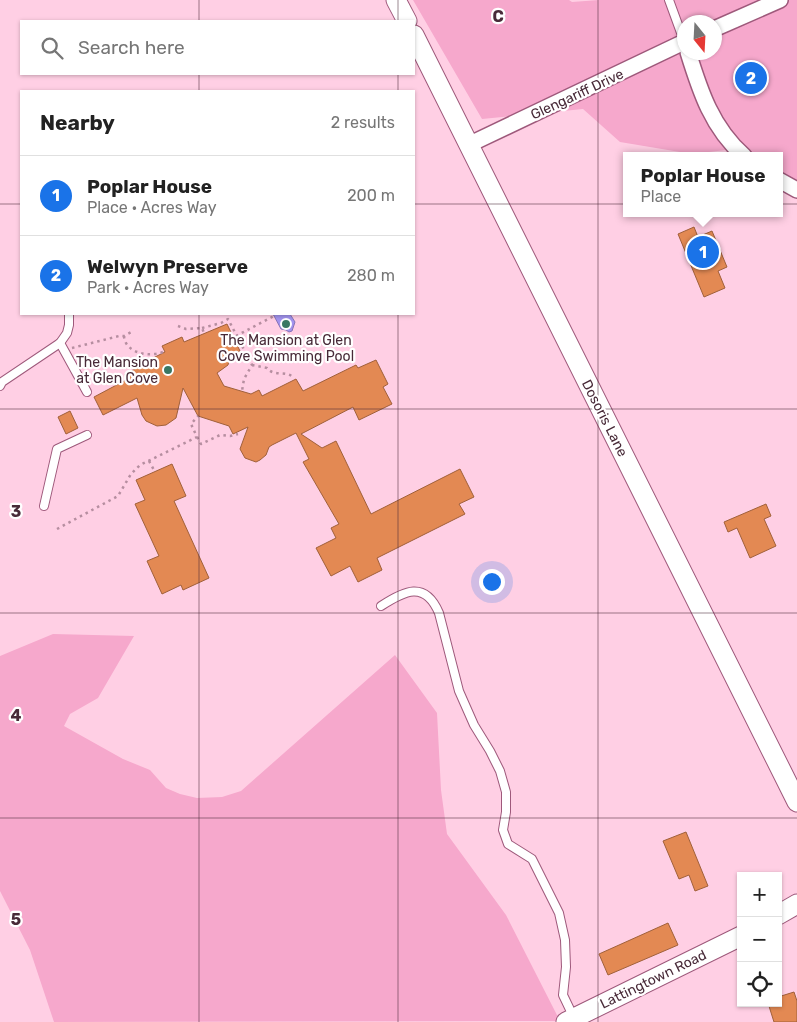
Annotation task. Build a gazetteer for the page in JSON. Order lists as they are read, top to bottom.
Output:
{
  "streets": {
    "street": ["Glengariff Drive", "Dosoris Lane", "Lattingtown Road"]
  },
  "crossings": [
    ["Glengariff Drive", "Dosoris Lane"]
  ],
  "places": ["The Mansion at Glen Cove Swimming Pool", "The Mansion at Glen Cove"],
  "north": "bottom",
  "page": {
    "search": "Search here",
    "pins": ["2", "1"],
    "heading": ["Nearby", "2 results"],
    "popup": ["Poplar House", "Place"],
    "list": [
      {
        "mark": "1",
        "name": "Poplar House",
        "note": "Place · Acres Way",
        "value": "200 m"
      },
      {
        "mark": "2",
        "name": "Welwyn Preserve",
        "note": "Park · Acres Way",
        "value": "280 m"
      }
    ],
    "map_buttons": ["+", "−"]
  },
  "grid": {
    "columns": ["C"],
    "rows": ["3", "4", "5"]
  }
}
